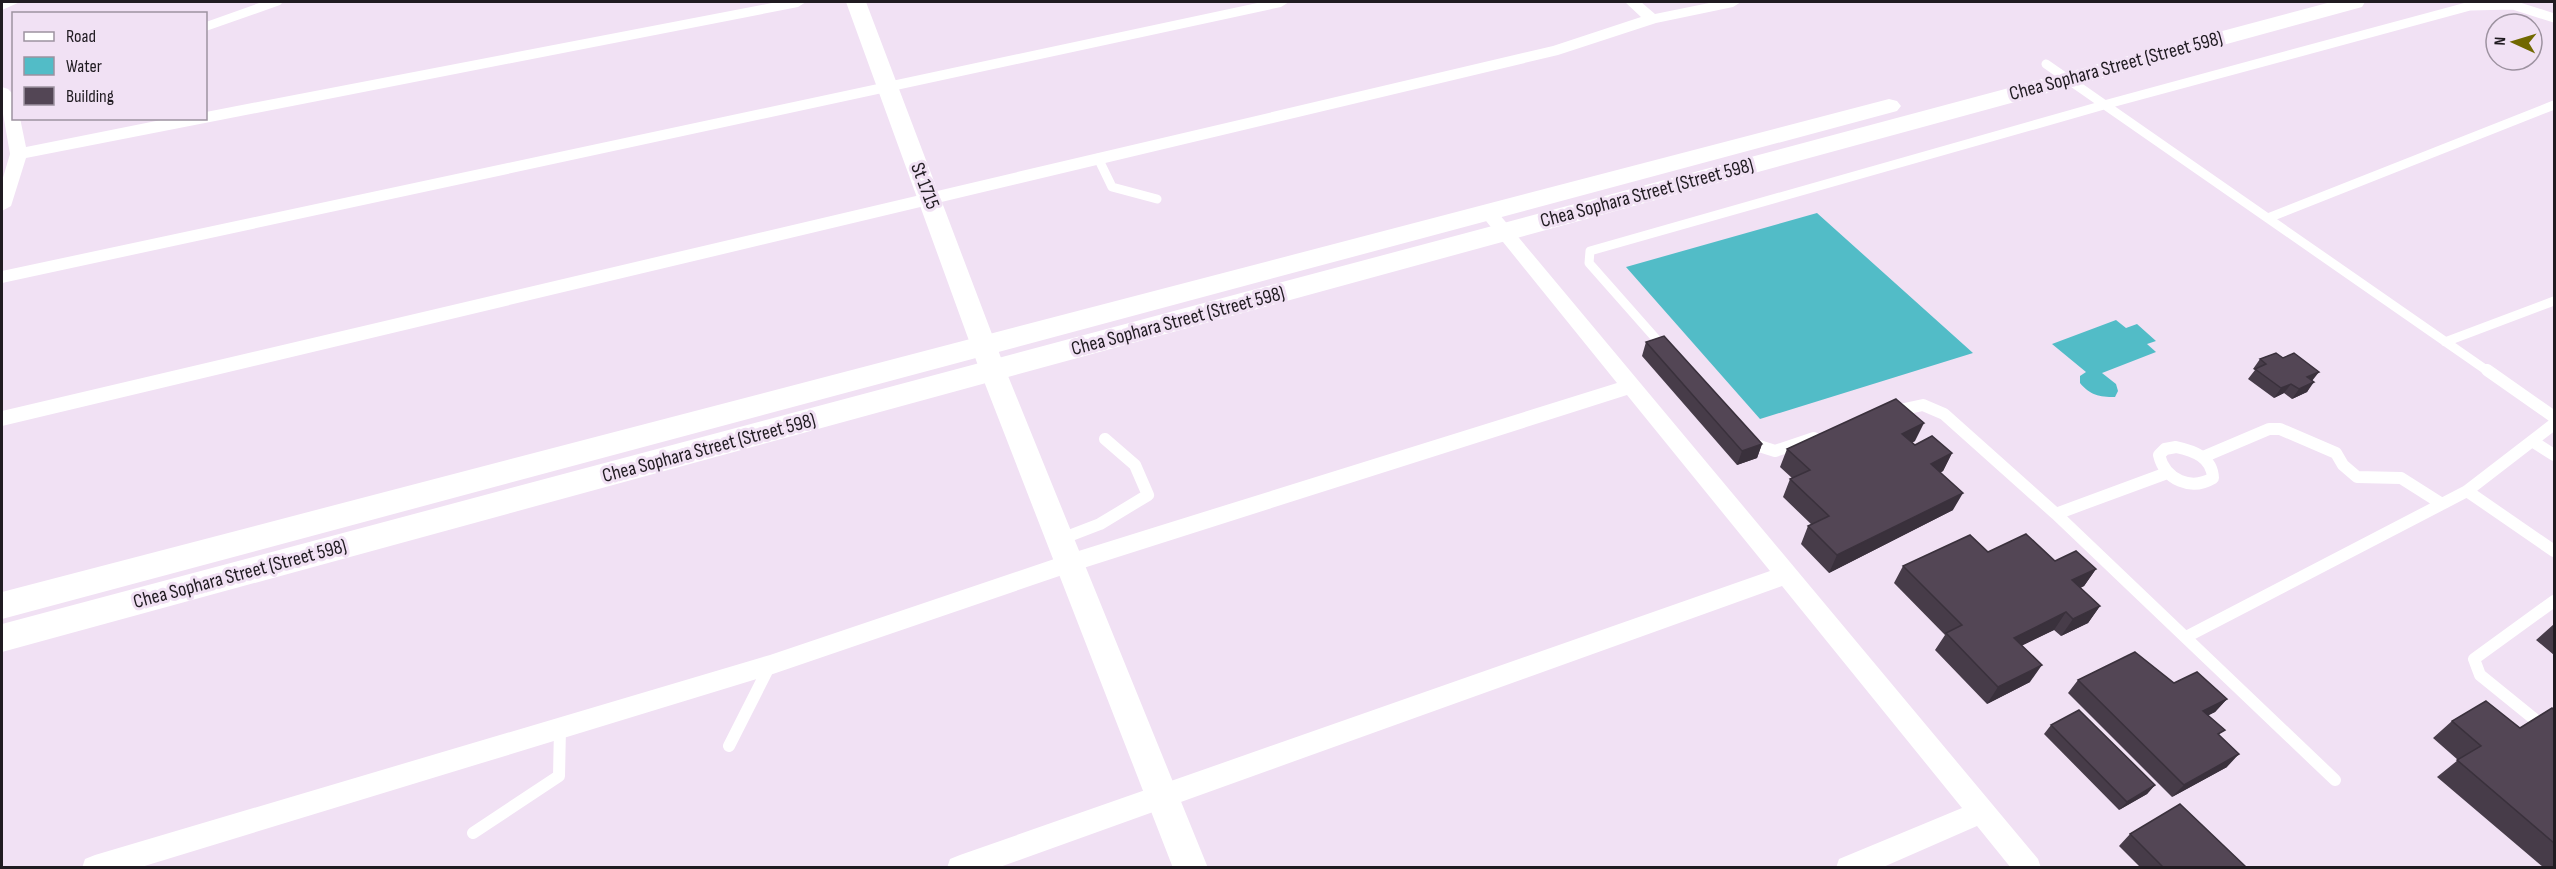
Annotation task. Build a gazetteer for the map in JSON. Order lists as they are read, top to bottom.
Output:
{
  "streets": {
    "main road": ["Chea Sophara Street (Street 598)"],
    "street": ["St 1715"]
  },
  "crossings": [
    ["Chea Sophara Street (Street 598)", "St 1715"]
  ],
  "legend": ["Road", "Water", "Building"],
  "north": "left"
}
